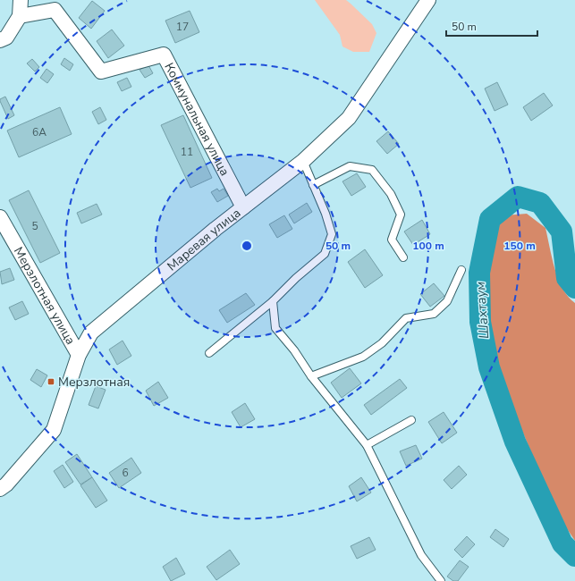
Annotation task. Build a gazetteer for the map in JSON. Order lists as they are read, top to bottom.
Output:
{
  "streets": {
    "street": ["Коммунальная улица", "Маревая улица", "Мерзлотная улица"]
  },
  "crossings": [
    ["Коммунальная улица", "Маревая улица"],
    ["Маревая улица", "Мерзлотная улица"]
  ],
  "water": ["Шахтаум"],
  "places": {
    "transit": ["Мерзлотная"]
  },
  "house_numbers": [
    "17",
    "6А",
    "11",
    "5",
    "6"
  ],
  "scale_bar": "50 m",
  "rings": ["50 m", "100 m", "150 m"]
}
